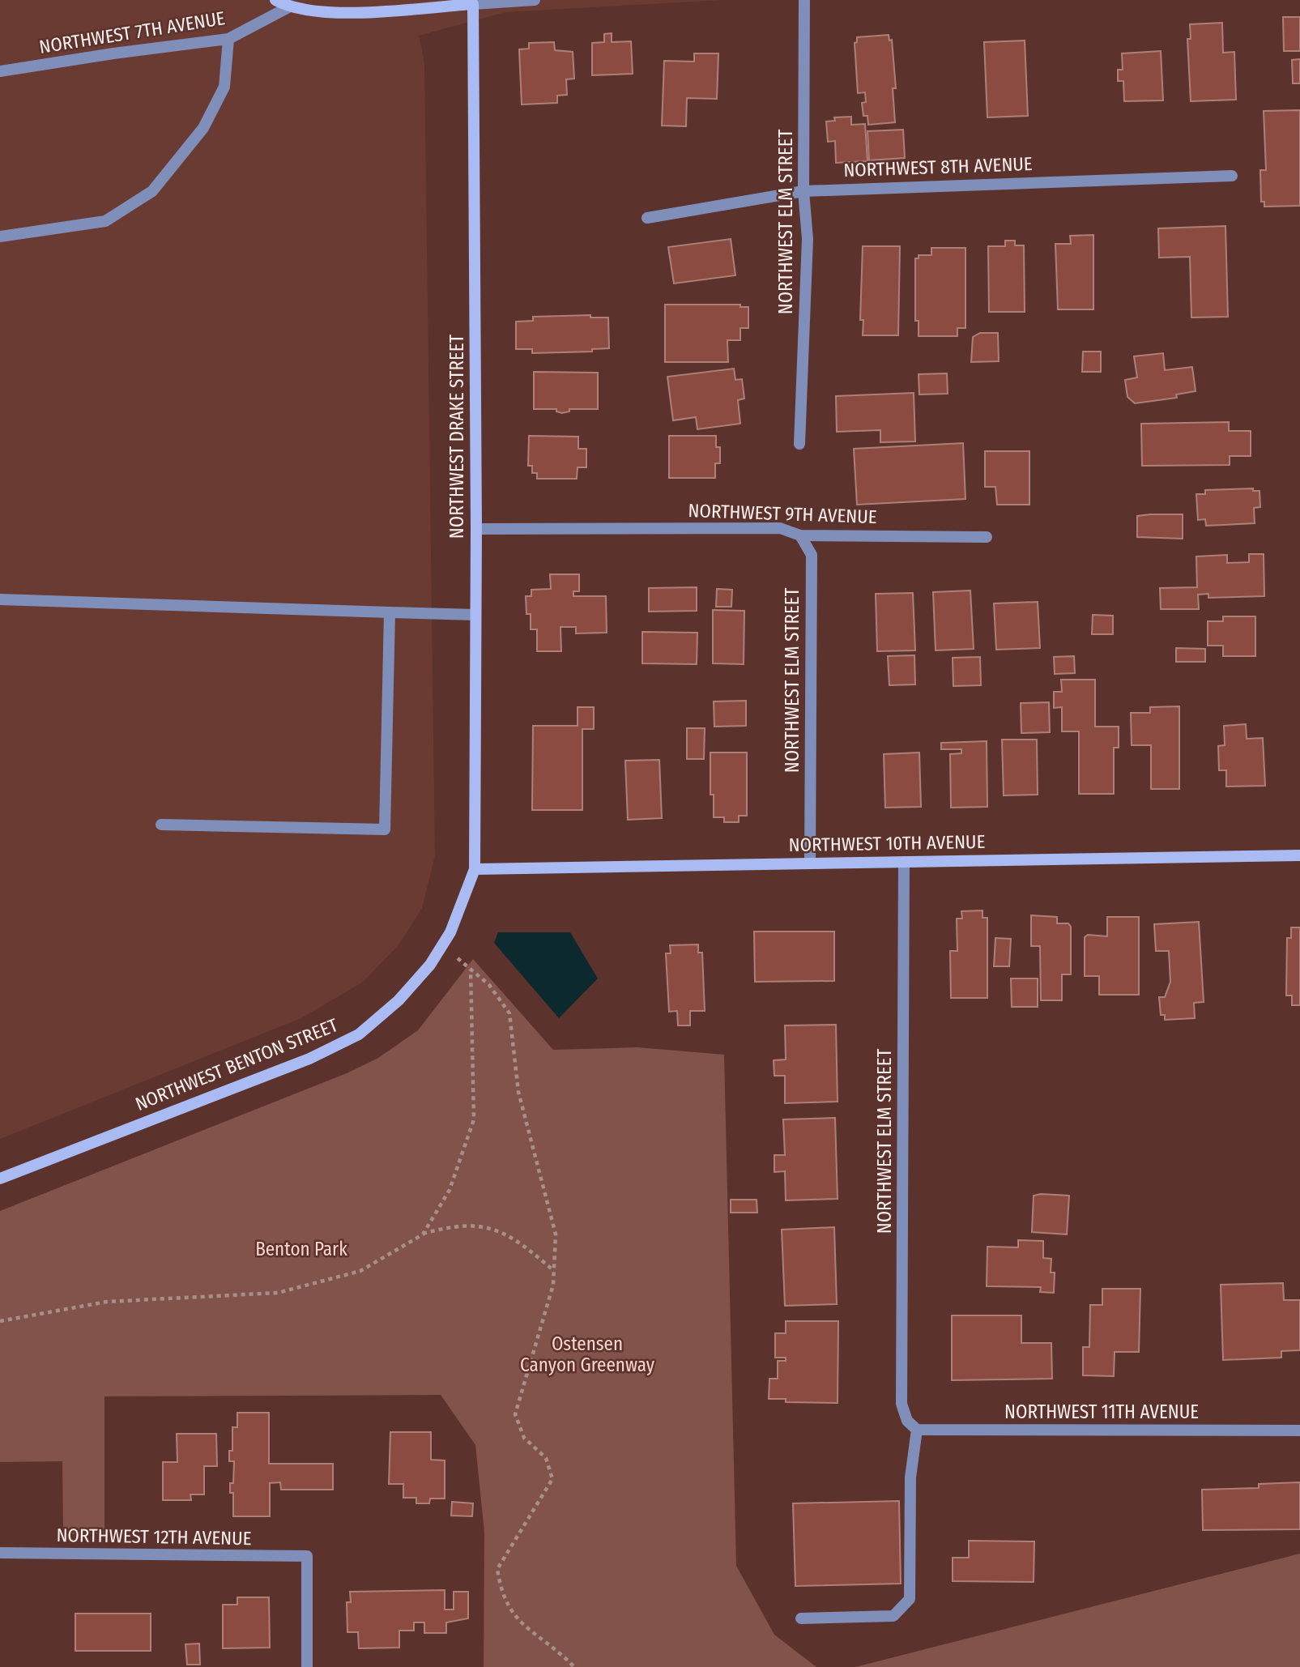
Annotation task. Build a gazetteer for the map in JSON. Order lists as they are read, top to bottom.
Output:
{
  "streets": {
    "street": [
      "NORTHWEST 7TH AVENUE",
      "NORTHWEST 8TH AVENUE",
      "NORTHWEST ELM STREET",
      "NORTHWEST DRAKE STREET",
      "NORTHWEST 9TH AVENUE",
      "NORTHWEST 10TH AVENUE",
      "NORTHWEST BENTON STREET",
      "NORTHWEST 11TH AVENUE",
      "NORTHWEST 12TH AVENUE"
    ]
  },
  "crossings": [
    ["NORTHWEST 8TH AVENUE", "NORTHWEST ELM STREET"],
    ["NORTHWEST ELM STREET", "NORTHWEST 9TH AVENUE"],
    ["NORTHWEST ELM STREET", "NORTHWEST 10TH AVENUE"],
    ["NORTHWEST ELM STREET", "NORTHWEST 11TH AVENUE"],
    ["NORTHWEST DRAKE STREET", "NORTHWEST 9TH AVENUE"],
    ["NORTHWEST DRAKE STREET", "NORTHWEST 10TH AVENUE"],
    ["NORTHWEST DRAKE STREET", "NORTHWEST BENTON STREET"],
    ["NORTHWEST 10TH AVENUE", "NORTHWEST BENTON STREET"]
  ],
  "parks": ["Benton Park", "Ostensen Canyon Greenway"]
}
